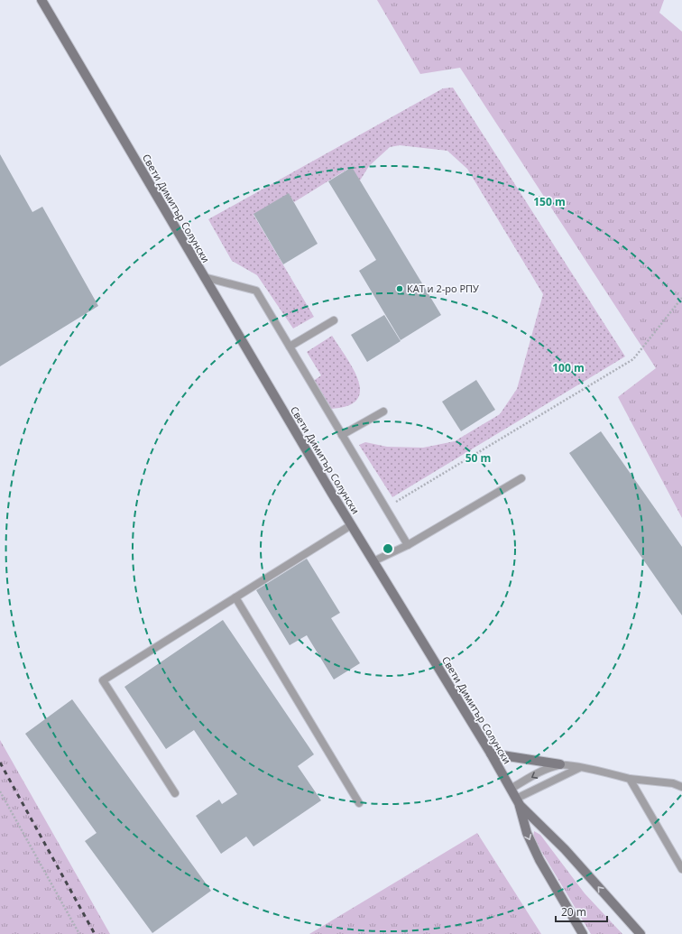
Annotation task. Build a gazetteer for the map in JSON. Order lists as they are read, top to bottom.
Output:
{
  "streets": {
    "main road": ["Свети Димитър Солунски"]
  },
  "places": ["КАТ и 2-ро РПУ"],
  "scale_bar": "20 m",
  "rings": ["150 m", "100 m", "50 m"]
}
